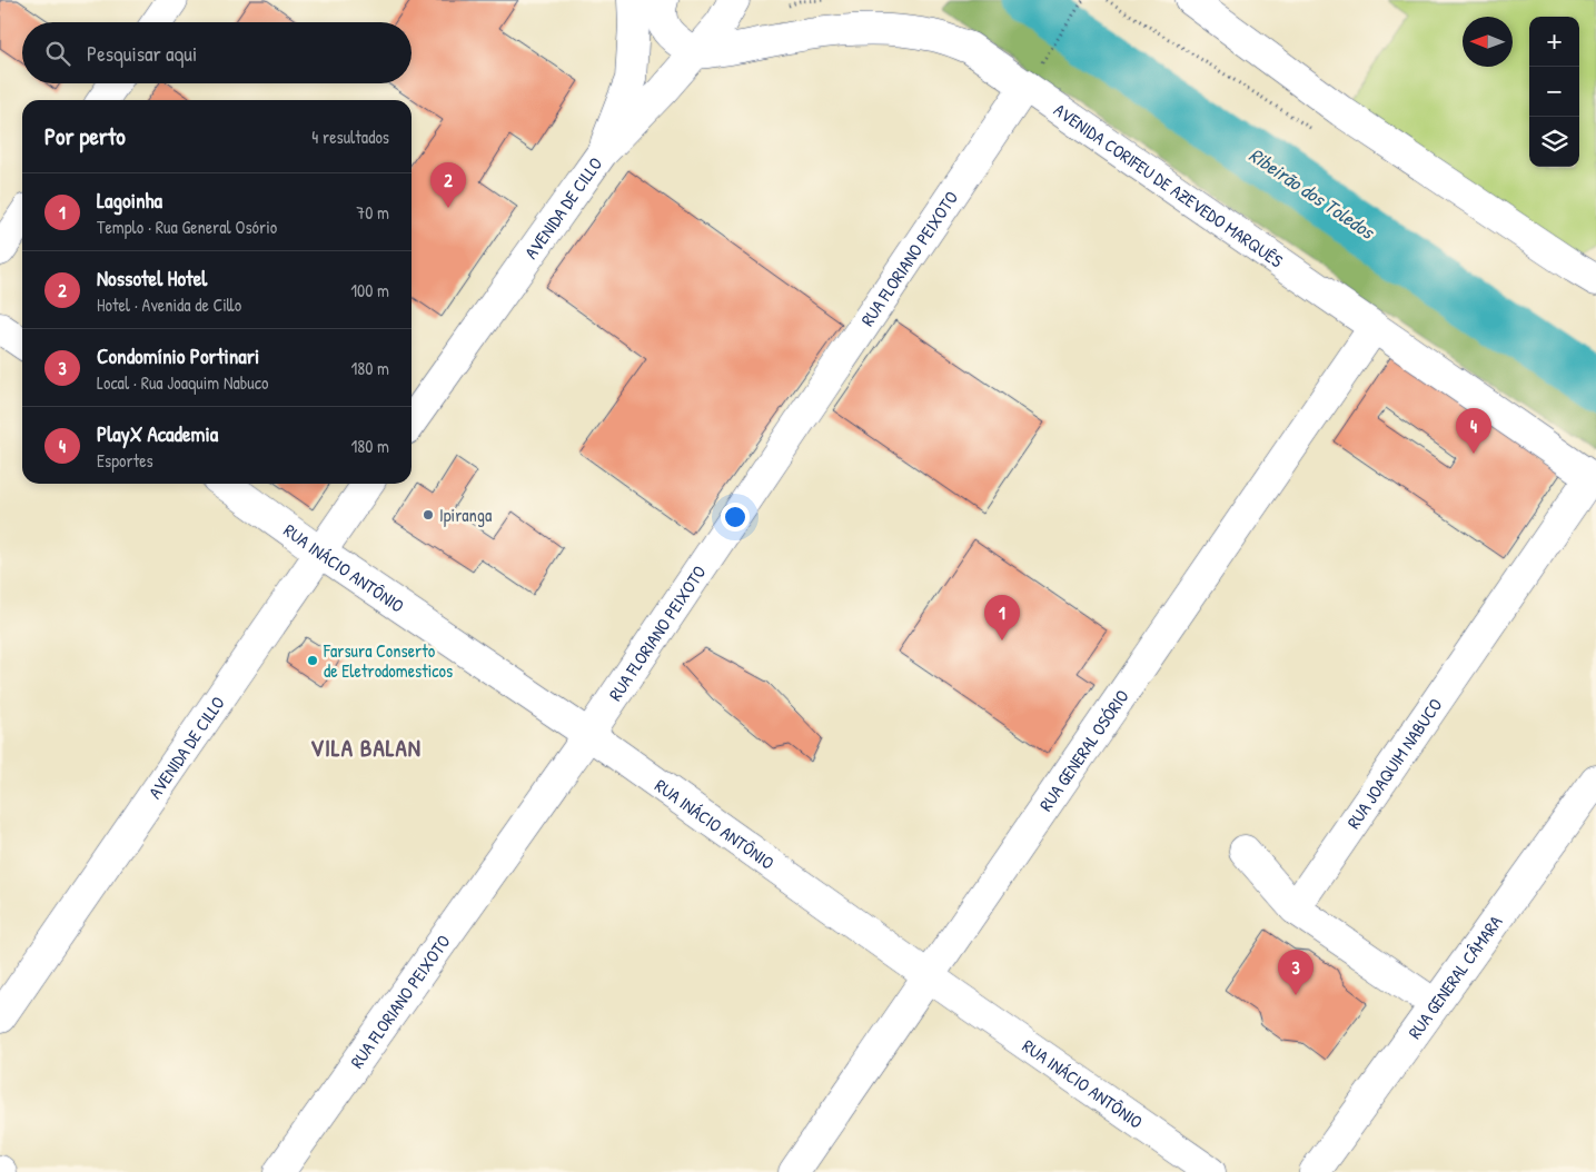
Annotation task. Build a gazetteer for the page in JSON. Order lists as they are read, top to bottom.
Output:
{
  "streets": {
    "street": [
      "AVENIDA CORIFEU DE AZEVEDO MARQUÊS",
      "AVENIDA DE CILLO",
      "RUA FLORIANO PEIXOTO",
      "RUA INÁCIO ANTÔNIO",
      "RUA GENERAL OSÓRIO",
      "RUA JOAQUIM NABUCO",
      "RUA GENERAL CÂMARA"
    ]
  },
  "crossings": [
    ["AVENIDA CORIFEU DE AZEVEDO MARQUÊS", "AVENIDA DE CILLO"],
    ["AVENIDA CORIFEU DE AZEVEDO MARQUÊS", "RUA FLORIANO PEIXOTO"],
    ["AVENIDA CORIFEU DE AZEVEDO MARQUÊS", "RUA GENERAL OSÓRIO"],
    ["AVENIDA CORIFEU DE AZEVEDO MARQUÊS", "RUA JOAQUIM NABUCO"],
    ["AVENIDA DE CILLO", "RUA INÁCIO ANTÔNIO"],
    ["RUA FLORIANO PEIXOTO", "RUA INÁCIO ANTÔNIO"],
    ["RUA INÁCIO ANTÔNIO", "RUA GENERAL OSÓRIO"]
  ],
  "districts": ["VILA BALAN"],
  "water": ["Ribeirão dos Toledos"],
  "places": ["Ipiranga", "Farsura Conserto de Eletrodomesticos"],
  "north": "left",
  "page": {
    "map_buttons": ["+", "−"],
    "search": "Pesquisar aqui",
    "heading": ["Por perto", "4 resultados"],
    "pins": [
      "2",
      "4",
      "1",
      "3"
    ],
    "list": [
      {
        "mark": "1",
        "name": "Lagoinha",
        "note": "Templo · Rua General Osório",
        "value": "70 m"
      },
      {
        "mark": "2",
        "name": "Nossotel Hotel",
        "note": "Hotel · Avenida de Cillo",
        "value": "100 m"
      },
      {
        "mark": "3",
        "name": "Condomínio Portinari",
        "note": "Local · Rua Joaquim Nabuco",
        "value": "180 m"
      },
      {
        "mark": "4",
        "name": "PlayX Academia",
        "note": "Esportes",
        "value": "180 m"
      }
    ]
  }
}
